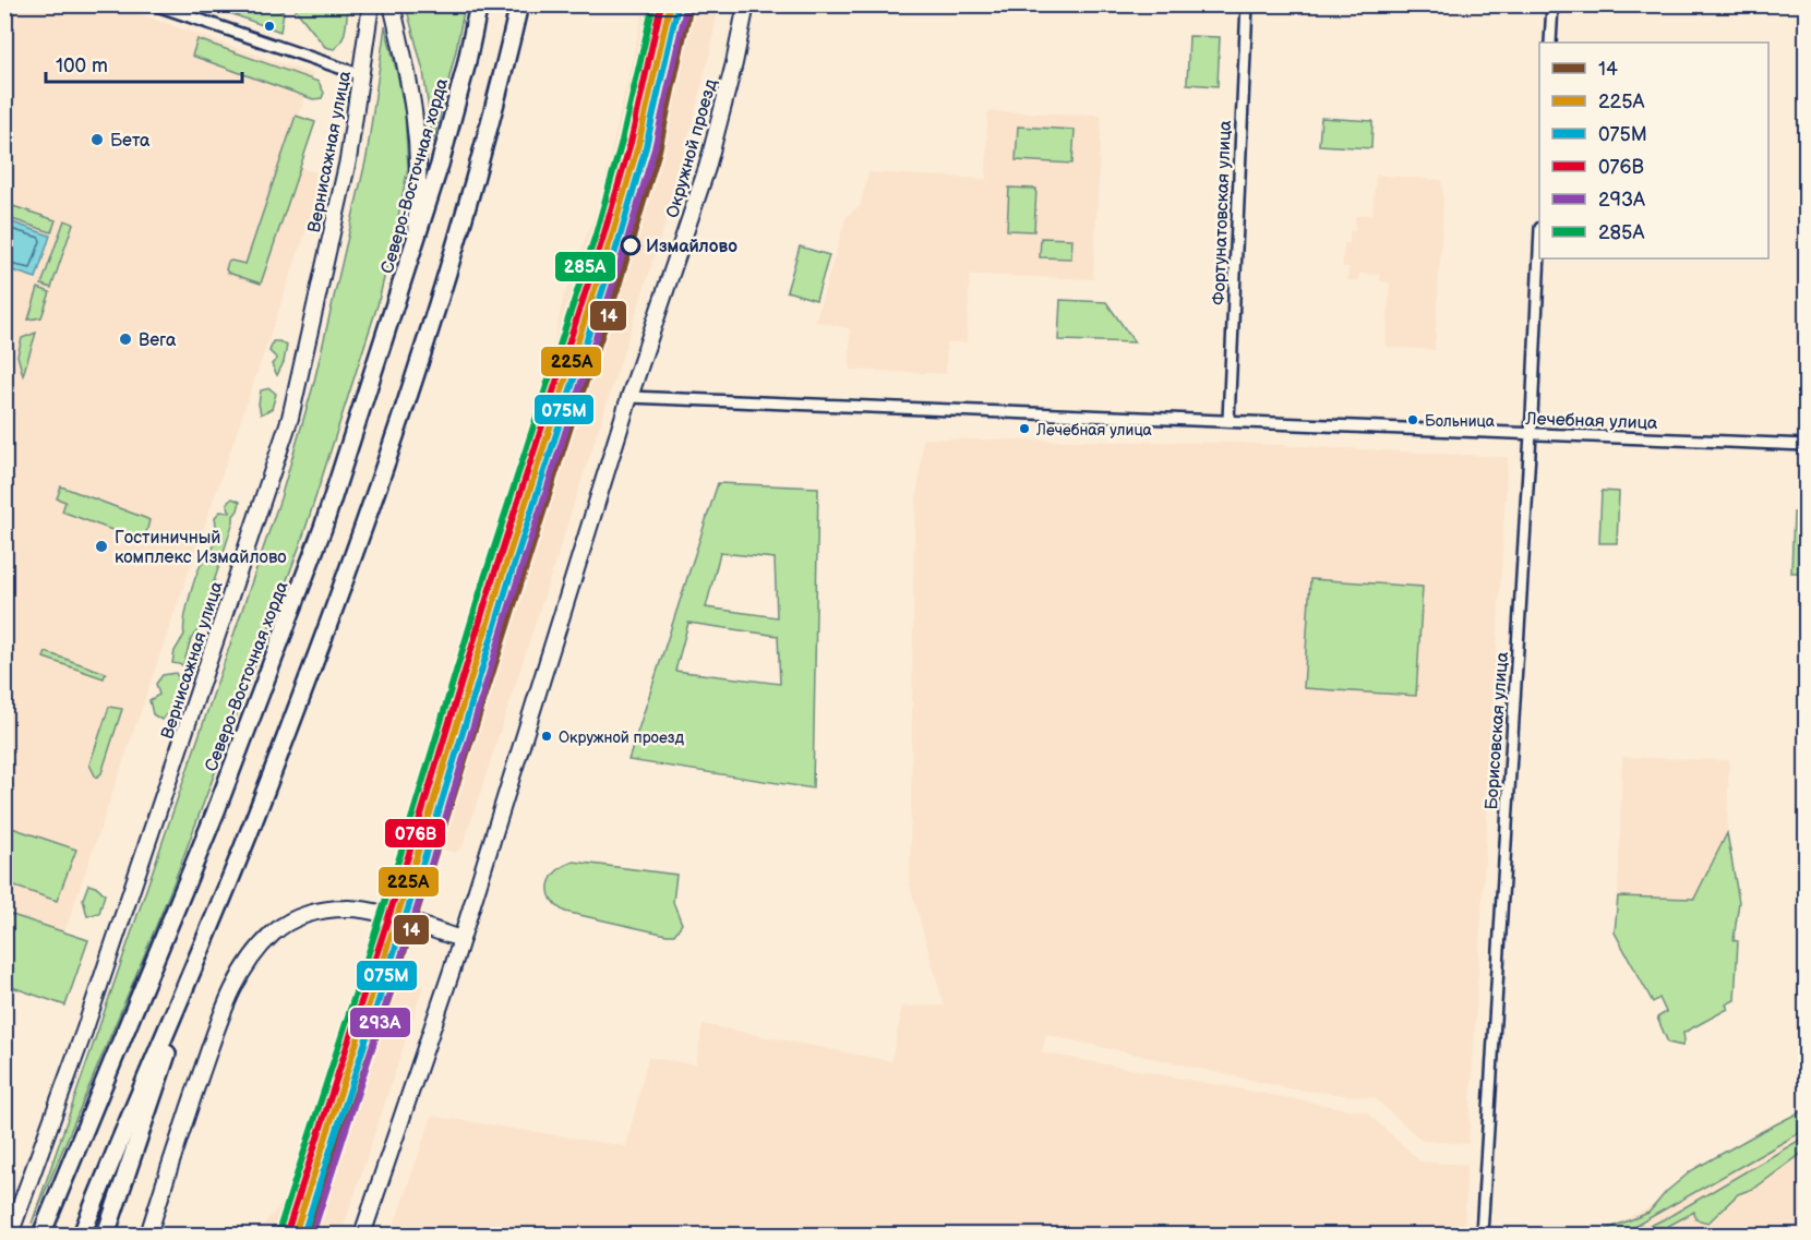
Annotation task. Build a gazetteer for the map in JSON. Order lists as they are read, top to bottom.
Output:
{
  "streets": {
    "main road": ["Северо-Восточная хорда"],
    "street": [
      "Окружной проезд",
      "Вернисажная улица",
      "Фортунатовская улица",
      "Лечебная улица",
      "Борисовская улица"
    ]
  },
  "crossings": [
    ["Окружной проезд", "Лечебная улица"],
    ["Фортунатовская улица", "Лечебная улица"],
    ["Лечебная улица", "Борисовская улица"]
  ],
  "places": [
    "Бета",
    "Измайлово",
    "Вега",
    "Больница",
    "Лечебная улица",
    "Гостиничный комплекс Измайлово",
    "Окружной проезд"
  ],
  "lines": [
    "transit line 14",
    "transit line 225А",
    "transit line 076В",
    "transit line 285А",
    "transit line 075М",
    "transit line 293А"
  ],
  "legend": [
    "14",
    "225А",
    "075М",
    "076В",
    "293А",
    "285А"
  ],
  "scale_bar": "100 m"
}
